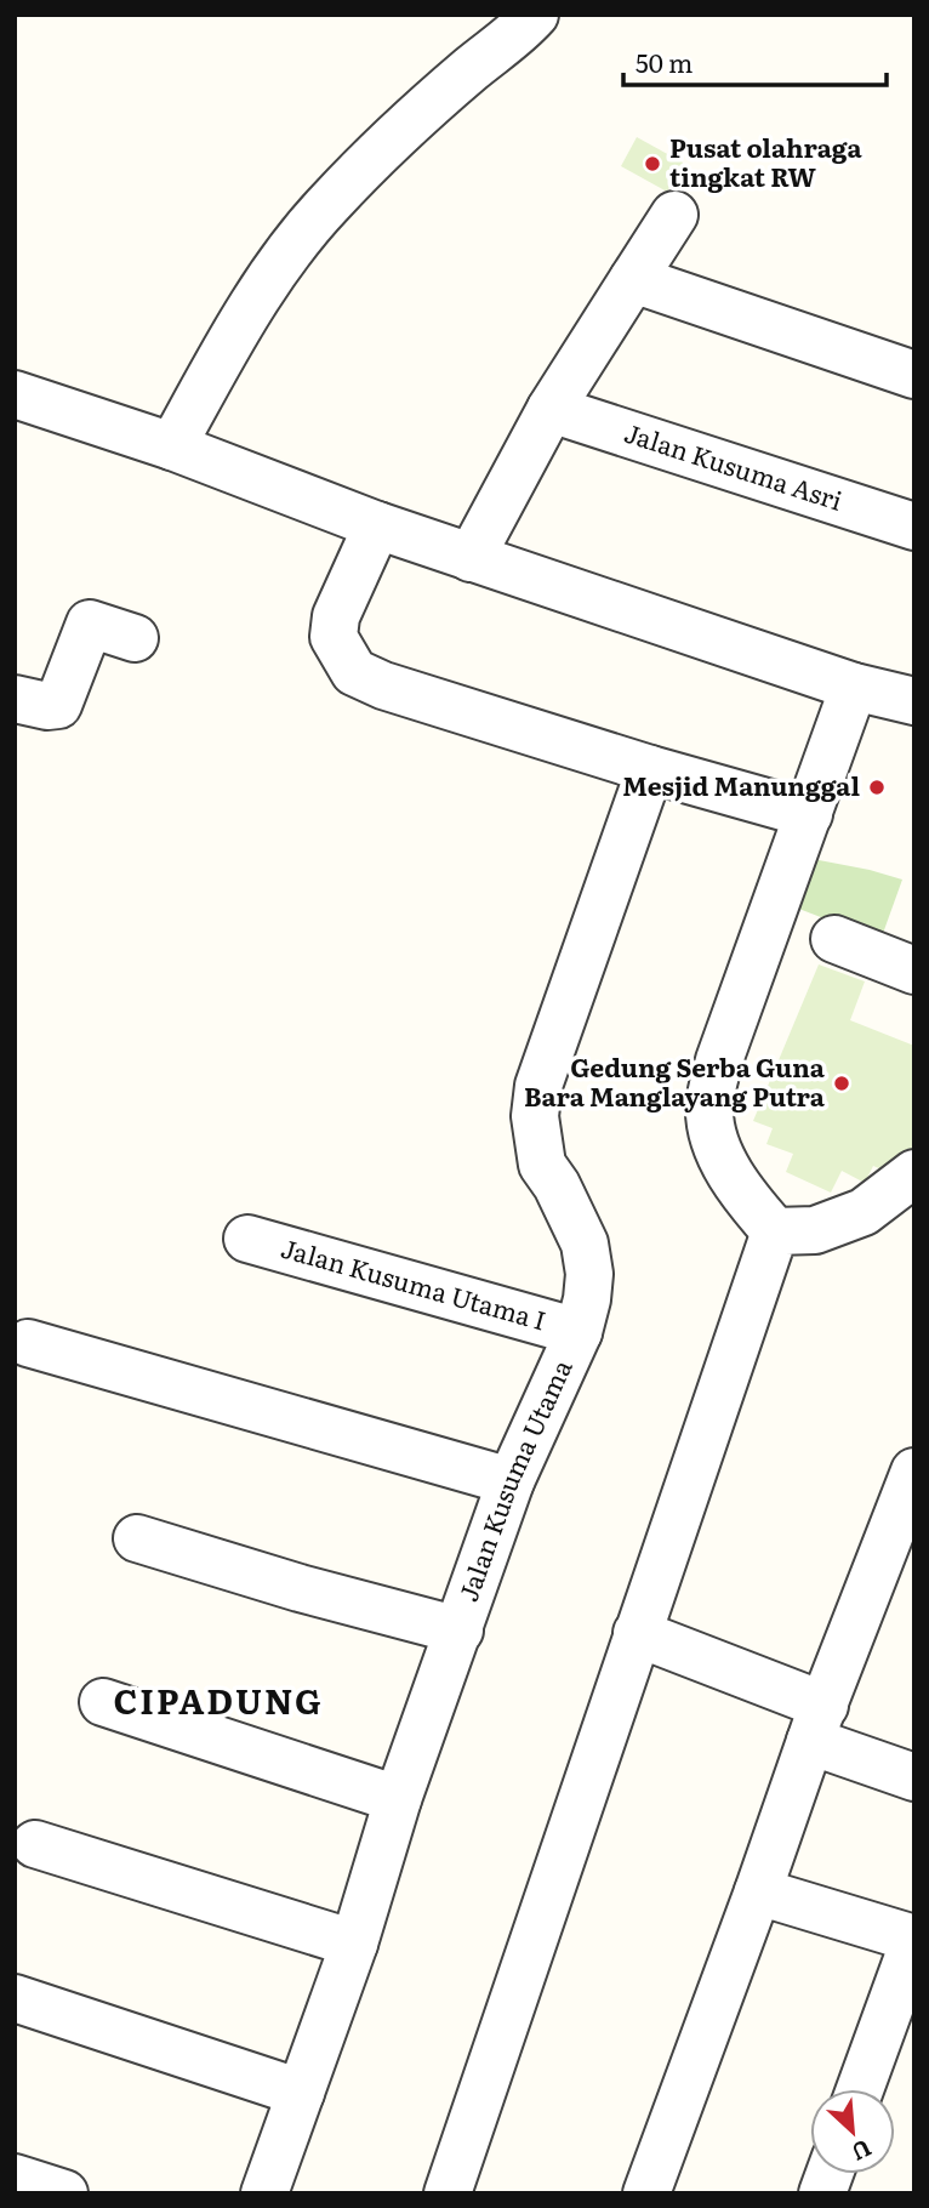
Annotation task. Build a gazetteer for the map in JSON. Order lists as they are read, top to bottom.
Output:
{
  "streets": {
    "street": ["Jalan Kusuma Asri", "Jalan Kusuma Utama I", "Jalan Kusuma Utama"]
  },
  "crossings": [
    ["Jalan Kusuma Utama I", "Jalan Kusuma Utama"]
  ],
  "districts": ["CIPADUNG"],
  "places": ["Pusat olahraga tingkat RW", "Mesjid Manunggal", "Gedung Serba Guna Bara Manglayang Putra"],
  "scale_bar": "50 m",
  "north": "bottom right"
}
